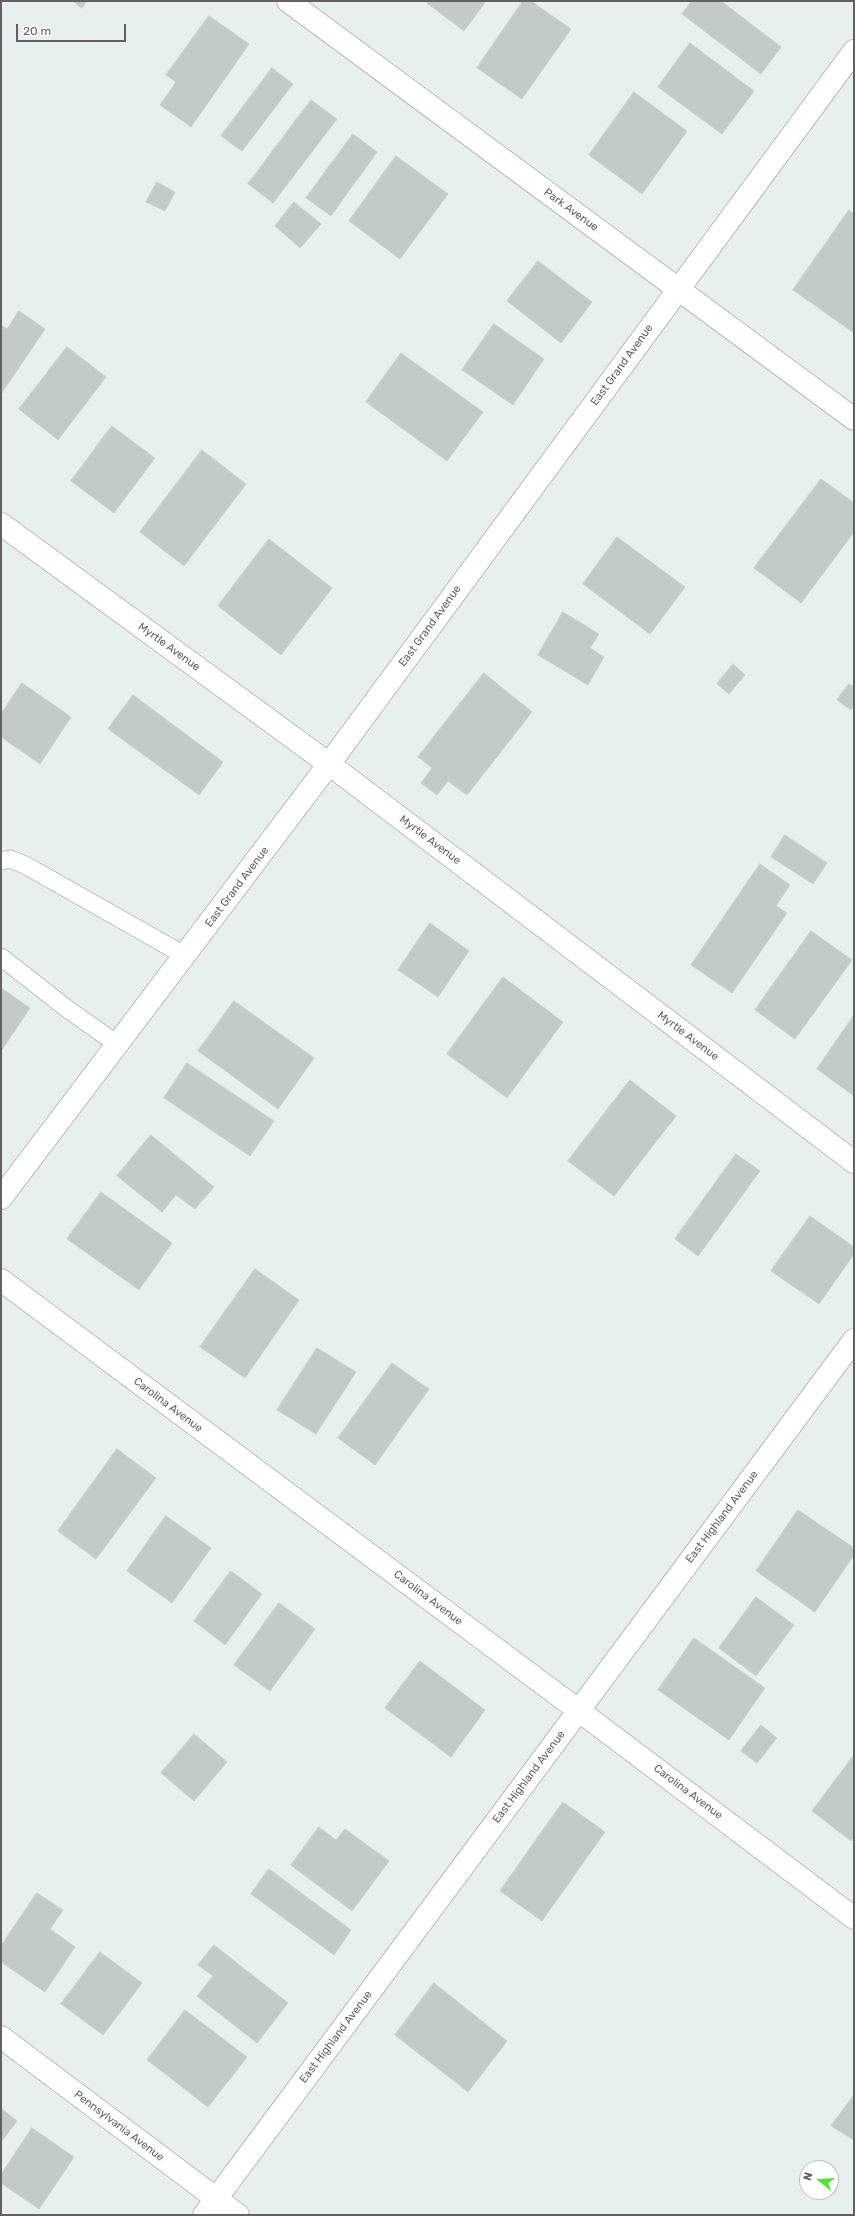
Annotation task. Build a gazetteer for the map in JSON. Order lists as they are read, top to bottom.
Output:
{
  "streets": {
    "street": [
      "Park Avenue",
      "East Grand Avenue",
      "Myrtle Avenue",
      "Carolina Avenue",
      "East Highland Avenue",
      "Pennsylvania Avenue"
    ]
  },
  "crossings": [
    ["Park Avenue", "East Grand Avenue"],
    ["East Grand Avenue", "Myrtle Avenue"],
    ["Carolina Avenue", "East Highland Avenue"],
    ["East Highland Avenue", "Pennsylvania Avenue"]
  ],
  "scale_bar": "20 m",
  "north": "left"
}
